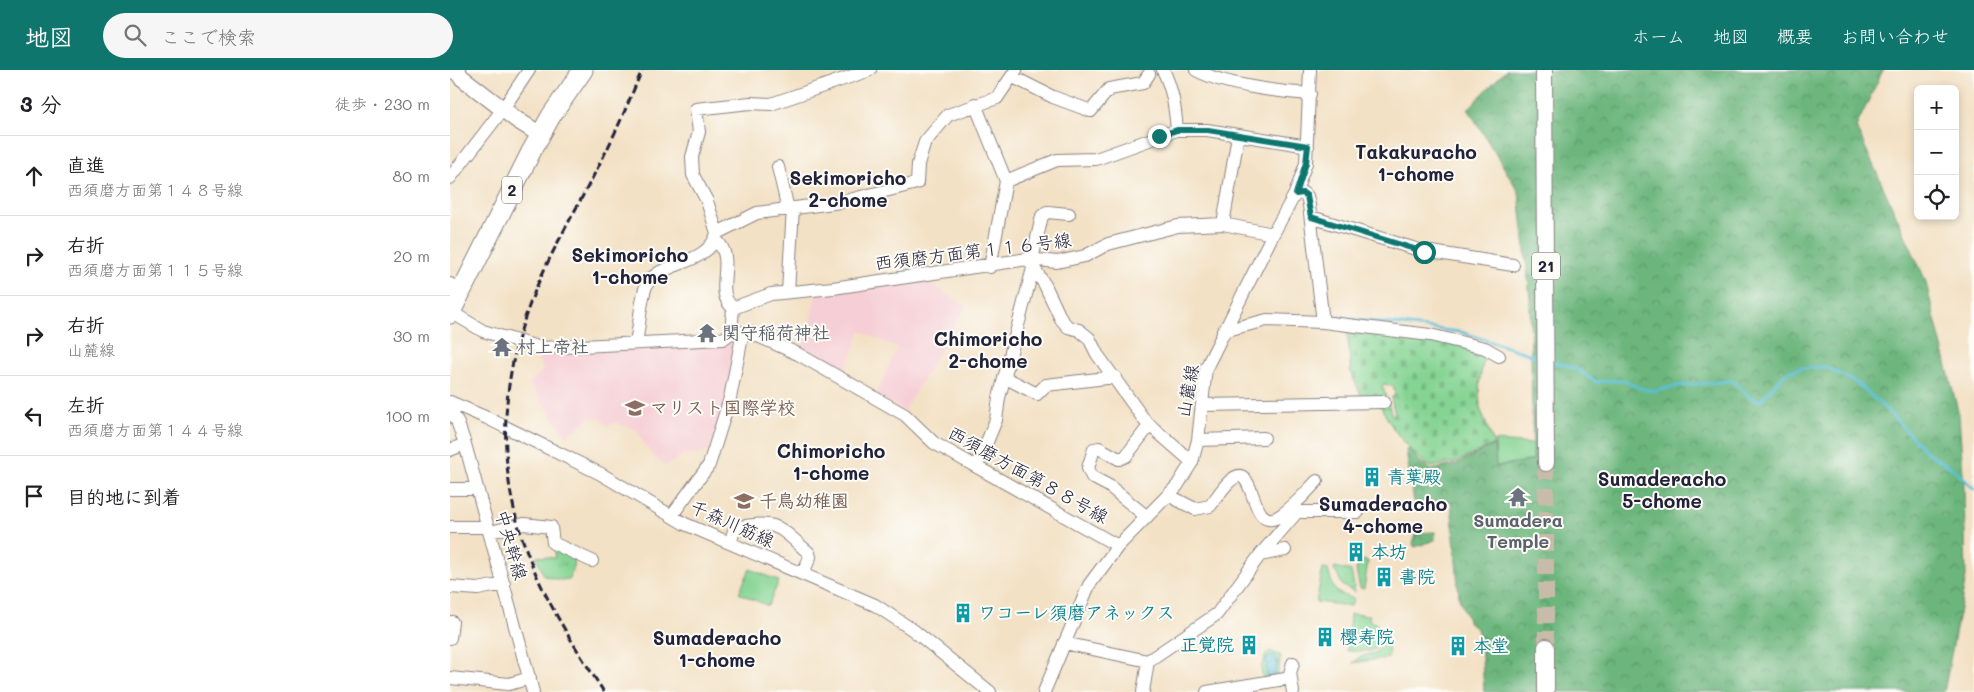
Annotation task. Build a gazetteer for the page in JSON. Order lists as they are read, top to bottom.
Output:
{
  "streets": {
    "highway": ["2"],
    "main road": ["21"],
    "street": [
      "西須磨方面第１１６号線",
      "山麓線",
      "西須磨方面第８８号線",
      "千森川筋線",
      "中央幹線"
    ]
  },
  "crossings": [
    ["西須磨方面第１１６号線", "山麓線"],
    ["山麓線", "西須磨方面第８８号線"]
  ],
  "districts": [
    "Takakuracho 1-chome",
    "Sekimoricho 2-chome",
    "Sekimoricho 1-chome",
    "Chimoricho 2-chome",
    "Chimoricho 1-chome",
    "Sumaderacho 5-chome",
    "Sumaderacho 4-chome",
    "Sumaderacho 1-chome"
  ],
  "places": {
    "temple": ["関守稲荷神社", "村上帝社", "Sumadera Temple"],
    "school or university": ["マリスト国際学校", "千鳥幼稚園"],
    "building": [
      "青葉殿",
      "本坊",
      "書院",
      "ワコーレ須磨アネックス",
      "櫻寿院",
      "正覚院",
      "本堂"
    ]
  },
  "page": {
    "header": "地図",
    "search": "ここで検索",
    "nav": [
      "ホーム",
      "地図",
      "概要",
      "お問い合わせ"
    ],
    "heading": ["3 分", "徒歩 · 230 m"],
    "map_buttons": ["+", "−"],
    "list": [
      ["直進", "西須磨方面第１４８号線", "80 m"],
      ["右折", "西須磨方面第１１５号線", "20 m"],
      ["右折", "山麓線", "30 m"],
      ["左折", "西須磨方面第１４４号線", "100 m"],
      "目的地に到着"
    ]
  }
}
